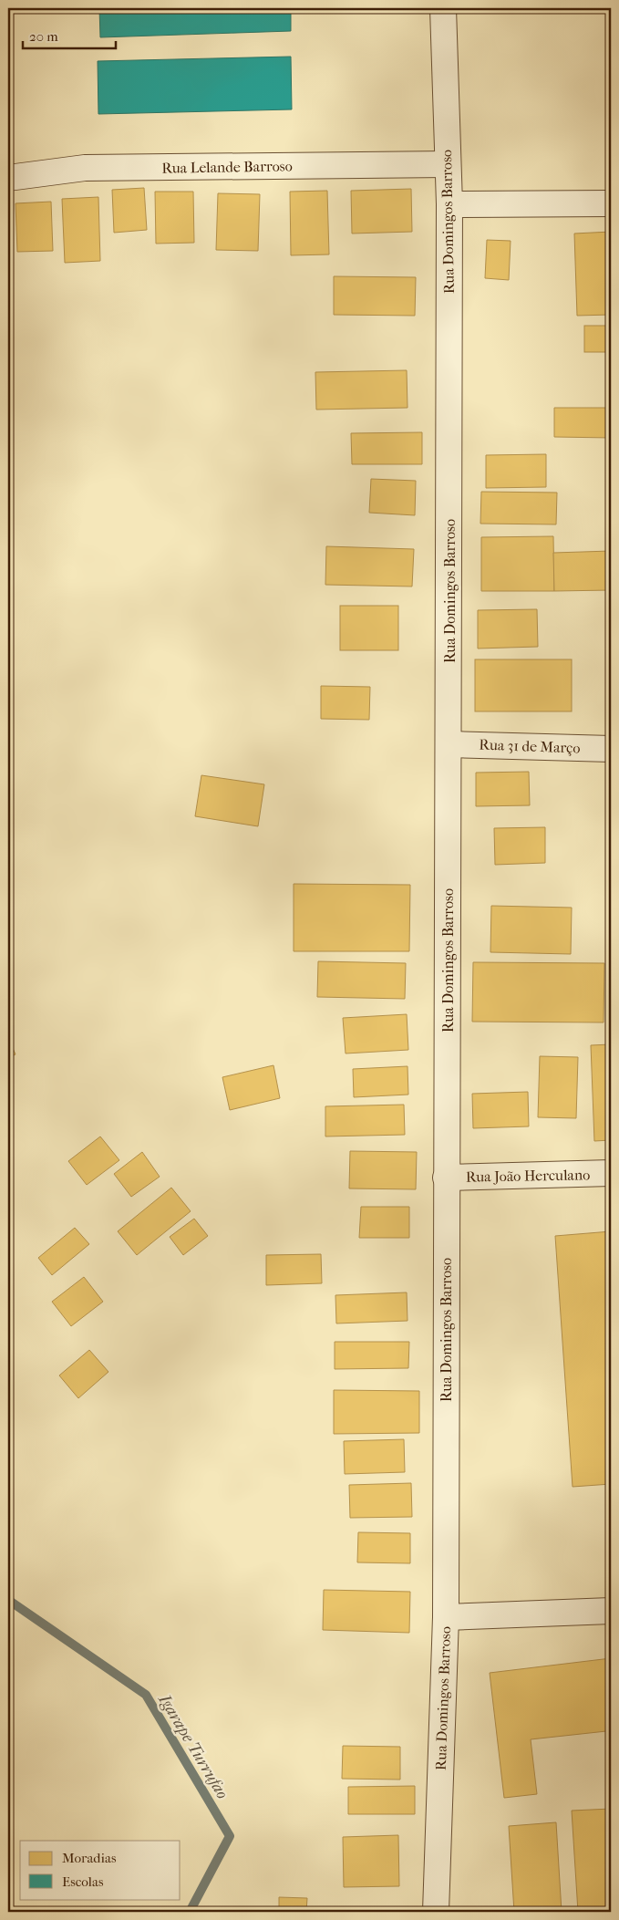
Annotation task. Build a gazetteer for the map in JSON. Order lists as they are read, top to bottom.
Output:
{
  "streets": {
    "street": [
      "Rua Lelande Barroso",
      "Rua Domingos Barroso",
      "Rua 31 de Março",
      "Rua João Herculano"
    ]
  },
  "crossings": [
    ["Rua Lelande Barroso", "Rua Domingos Barroso"],
    ["Rua Domingos Barroso", "Rua 31 de Março"],
    ["Rua Domingos Barroso", "Rua João Herculano"]
  ],
  "water": ["Igarape Turrufao"],
  "legend": ["Moradias", "Escolas"],
  "scale_bar": "20 m"
}
